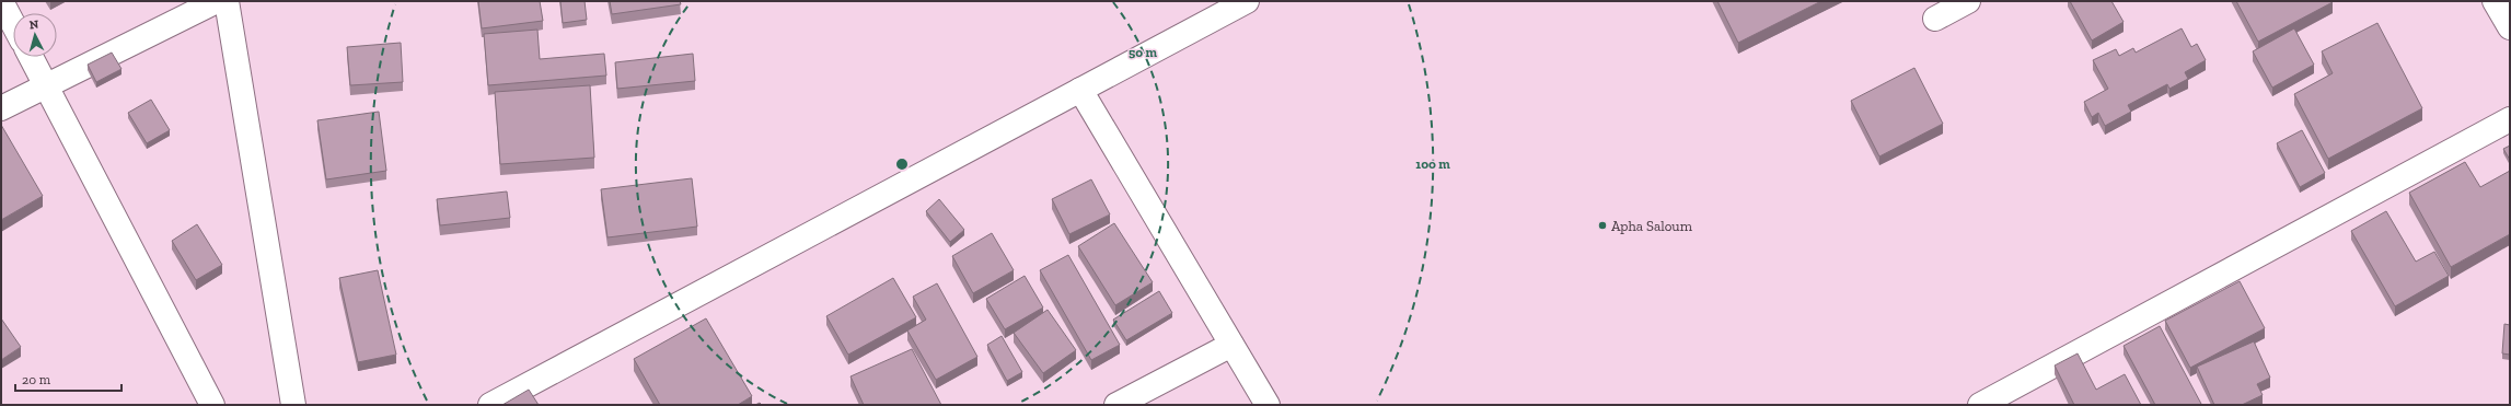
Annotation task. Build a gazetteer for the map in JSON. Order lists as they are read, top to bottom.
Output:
{
  "places": ["Apha Saloum"],
  "scale_bar": "20 m",
  "north": "top",
  "rings": ["50 m", "100 m"]
}
